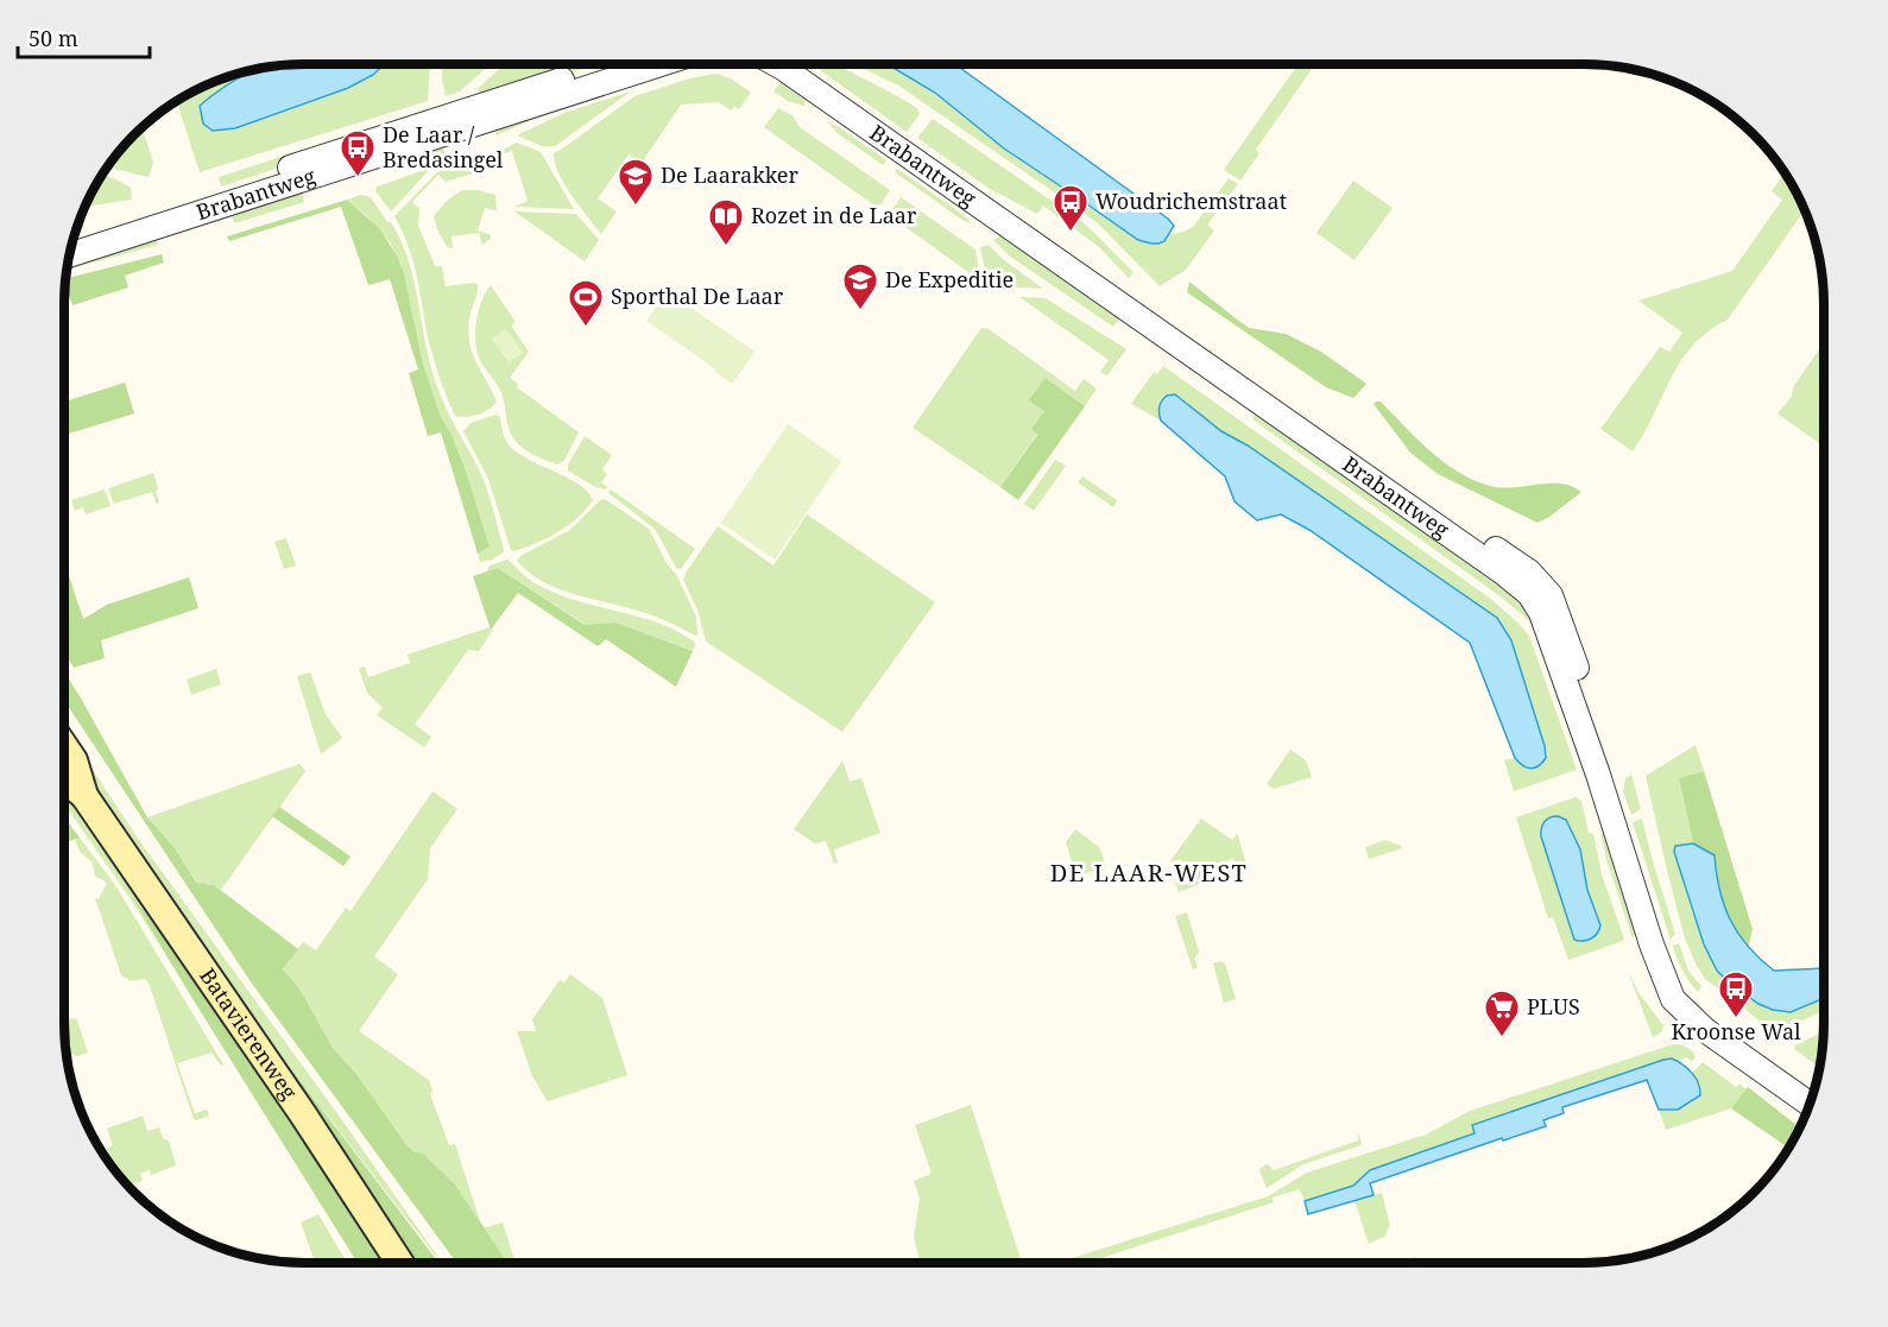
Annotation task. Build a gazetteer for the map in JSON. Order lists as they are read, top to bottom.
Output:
{
  "streets": {
    "main road": ["Batavierenweg"],
    "street": ["Brabantweg"]
  },
  "districts": ["DE LAAR-WEST"],
  "places": {
    "bus stop": ["De Laar / Bredasingel", "Woudrichemstraat", "Kroonse Wal"],
    "school or university": ["De Laarakker", "De Expeditie"],
    "library": ["Rozet in de Laar"],
    "sports": ["Sporthal De Laar"],
    "supermarket": ["PLUS"]
  },
  "scale_bar": "50 m"
}
